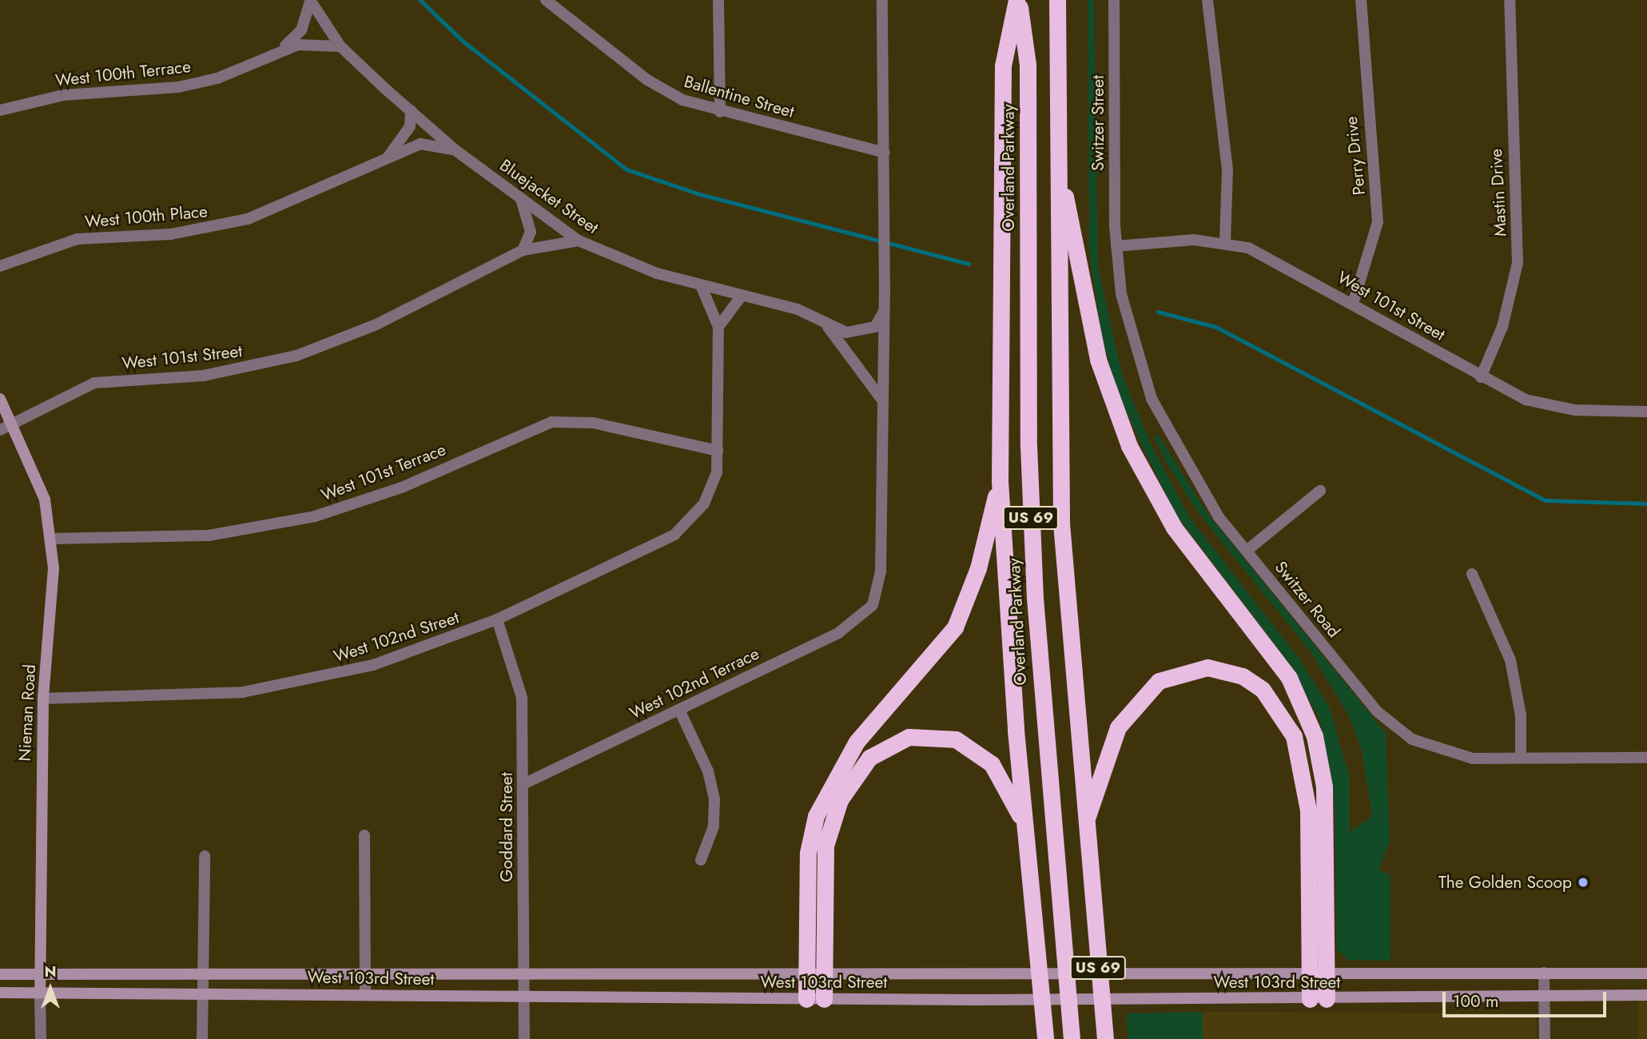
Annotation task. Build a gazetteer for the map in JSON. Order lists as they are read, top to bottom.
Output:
{
  "streets": {
    "highway": ["Overland Parkway", "US 69"],
    "main road": ["Nieman Road", "West 103rd Street"],
    "street": [
      "West 100th Terrace",
      "Ballentine Street",
      "Switzer Street",
      "Perry Drive",
      "Mastin Drive",
      "Bluejacket Street",
      "West 100th Place",
      "West 101st Street",
      "West 101st Terrace",
      "Switzer Road",
      "West 102nd Street",
      "West 102nd Terrace",
      "Goddard Street"
    ]
  },
  "crossings": [
    ["West 100th Terrace", "Bluejacket Street"],
    ["Switzer Street", "West 101st Street"],
    ["Switzer Street", "Switzer Road"],
    ["Perry Drive", "West 101st Street"],
    ["Mastin Drive", "West 101st Street"],
    ["Bluejacket Street", "West 100th Place"],
    ["Bluejacket Street", "West 101st Street"],
    ["Bluejacket Street", "West 102nd Terrace"],
    ["West 101st Street", "Switzer Road"],
    ["West 101st Street", "Nieman Road"],
    ["West 101st Terrace", "West 102nd Street"],
    ["West 101st Terrace", "Nieman Road"],
    ["West 102nd Street", "Nieman Road"],
    ["West 102nd Street", "Goddard Street"],
    ["West 102nd Terrace", "Goddard Street"],
    ["Nieman Road", "West 103rd Street"],
    ["Goddard Street", "West 103rd Street"]
  ],
  "places": ["The Golden Scoop"],
  "scale_bar": "100 m",
  "north": "top"
}
